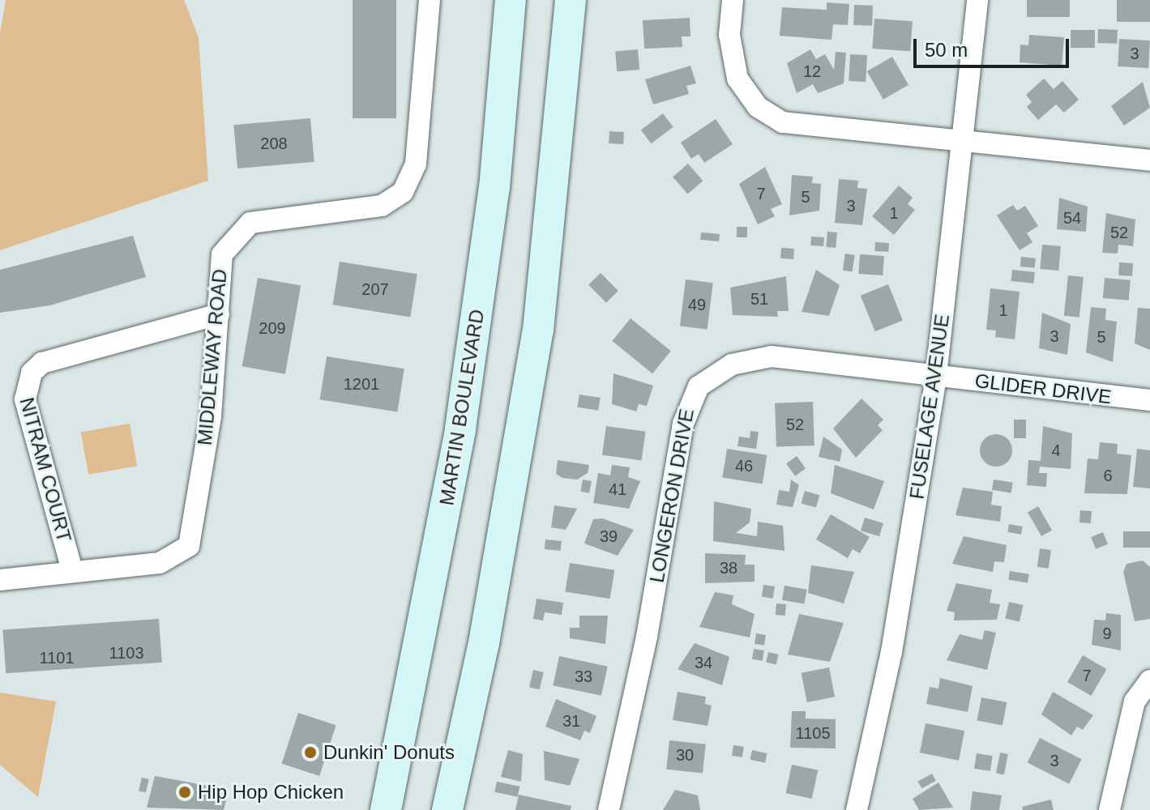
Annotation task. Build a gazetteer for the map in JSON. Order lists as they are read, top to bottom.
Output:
{
  "streets": {
    "main road": ["MARTIN BOULEVARD"],
    "street": [
      "MIDDLEWAY ROAD",
      "GLIDER DRIVE",
      "FUSELAGE AVENUE",
      "NITRAM COURT",
      "LONGERON DRIVE"
    ]
  },
  "crossings": [
    ["MIDDLEWAY ROAD", "NITRAM COURT"],
    ["GLIDER DRIVE", "FUSELAGE AVENUE"],
    ["GLIDER DRIVE", "LONGERON DRIVE"],
    ["FUSELAGE AVENUE", "LONGERON DRIVE"]
  ],
  "places": ["Dunkin' Donuts", "Hip Hop Chicken"],
  "house_numbers": [
    "3",
    "12",
    "208",
    "7",
    "5",
    "3",
    "1",
    "54",
    "52",
    "207",
    "51",
    "49",
    "1",
    "209",
    "3",
    "5",
    "1201",
    "52",
    "4",
    "46",
    "6",
    "41",
    "39",
    "38",
    "9",
    "1103",
    "1101",
    "34",
    "7",
    "33",
    "31",
    "1105",
    "30",
    "3"
  ],
  "scale_bar": "50 m"
}
